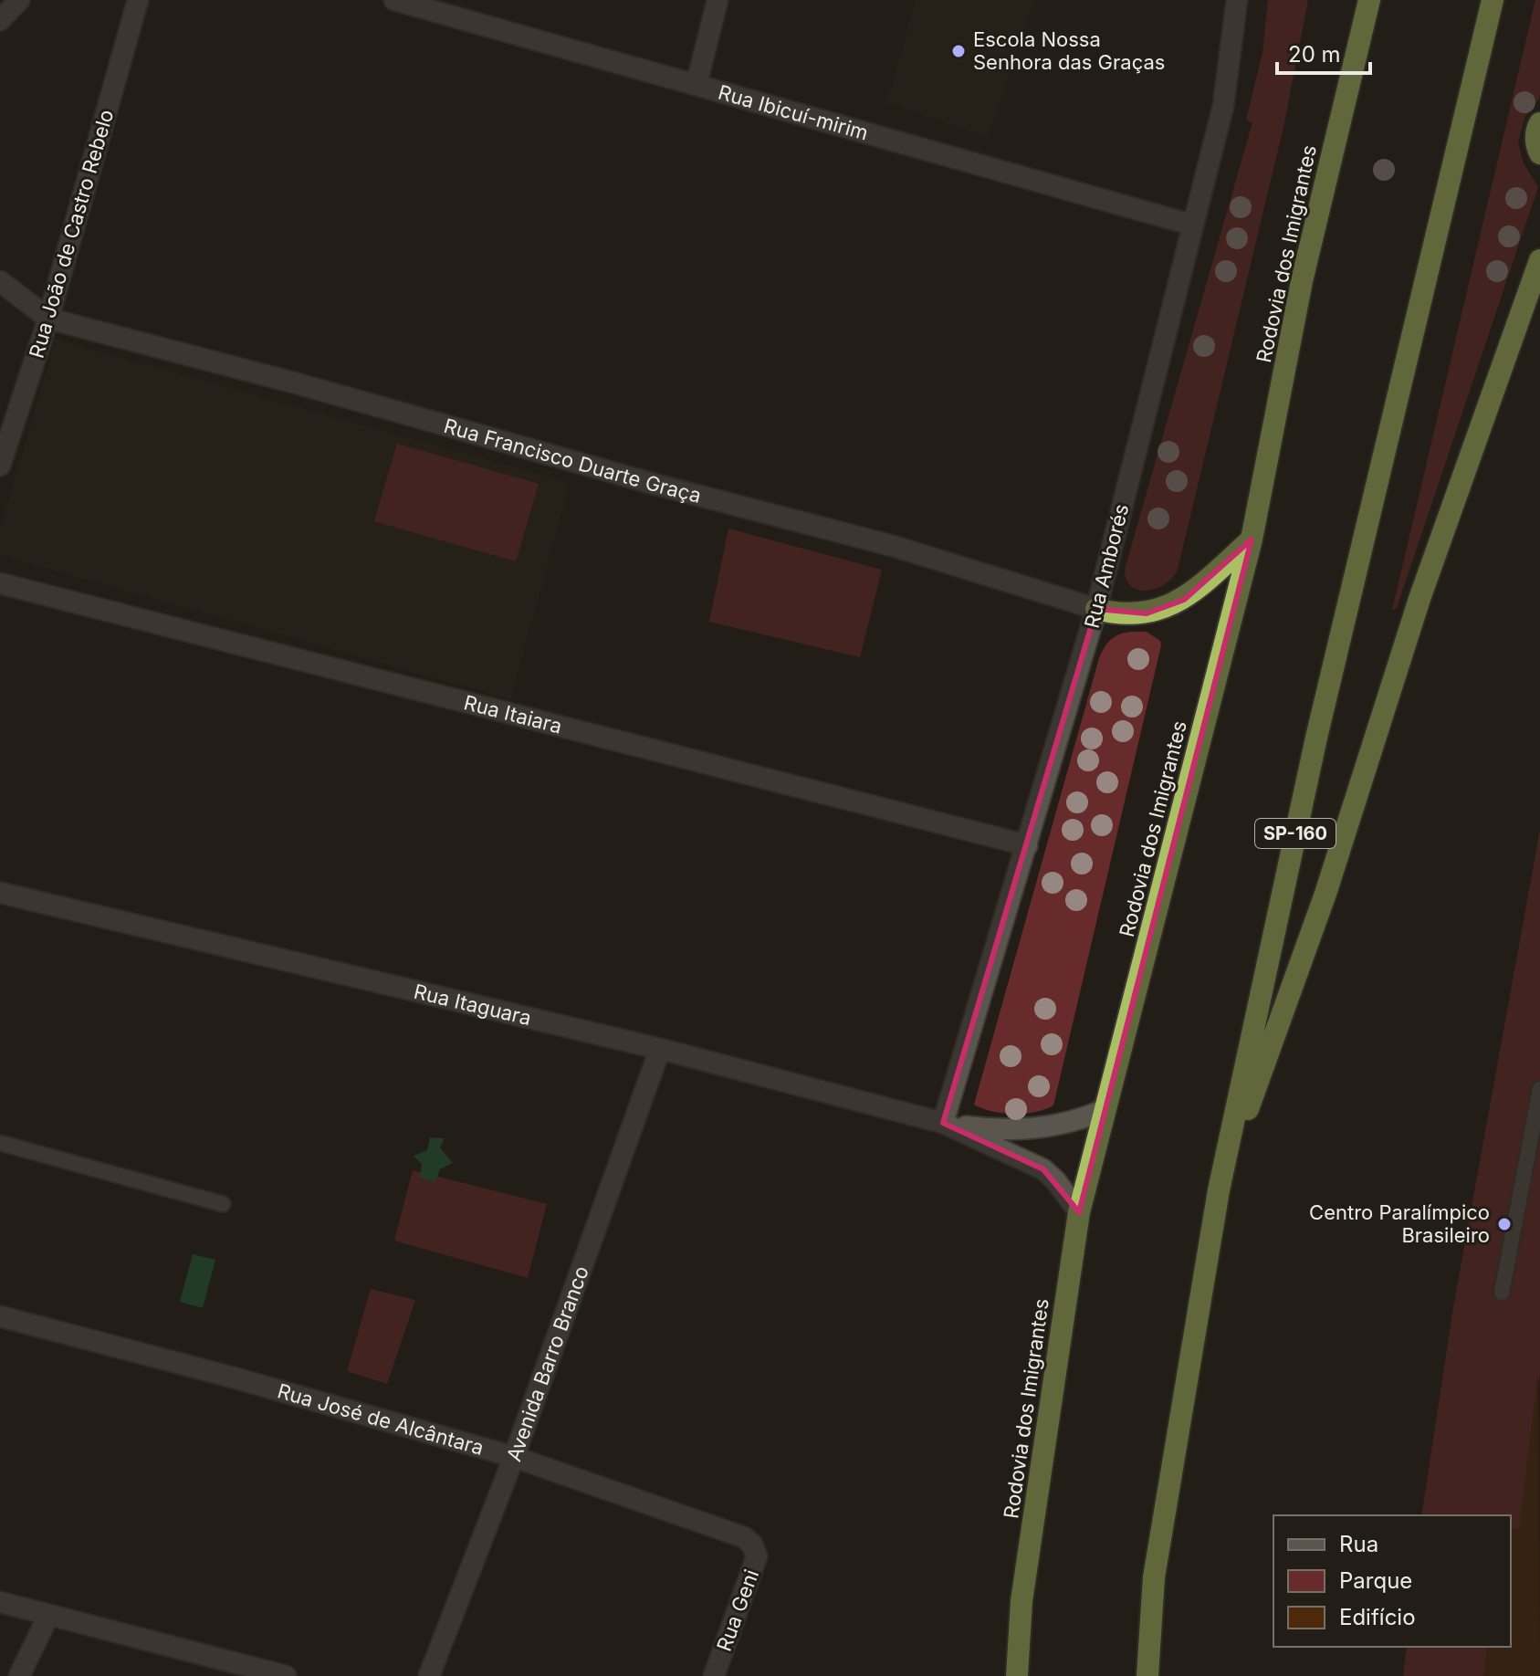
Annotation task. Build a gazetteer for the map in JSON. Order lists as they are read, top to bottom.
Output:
{
  "streets": {
    "highway": ["Rodovia dos Imigrantes", "SP-160"],
    "street": [
      "Rua Ibicuí-mirim",
      "Rua João de Castro Rebelo",
      "Rua Francisco Duarte Graça",
      "Rua Amborés",
      "Rua Itaiara",
      "Rua Itaguara",
      "Avenida Barro Branco",
      "Rua José de Alcântara",
      "Rua Geni"
    ]
  },
  "crossings": [
    ["Rua Ibicuí-mirim", "Rua Amborés"],
    ["Rua João de Castro Rebelo", "Rua Francisco Duarte Graça"],
    ["Rodovia dos Imigrantes", "Rua Itaguara"],
    ["Rua Francisco Duarte Graça", "Rua Amborés"],
    ["Rua Amborés", "Rua Itaiara"],
    ["Rua Amborés", "Rua Itaguara"],
    ["Rua Itaguara", "Avenida Barro Branco"],
    ["Avenida Barro Branco", "Rua José de Alcântara"],
    ["Rua José de Alcântara", "Rua Geni"]
  ],
  "places": ["Escola Nossa Senhora das Graças", "Centro Paralímpico Brasileiro"],
  "legend": ["Rua", "Parque", "Edifício"],
  "scale_bar": "20 m"
}
